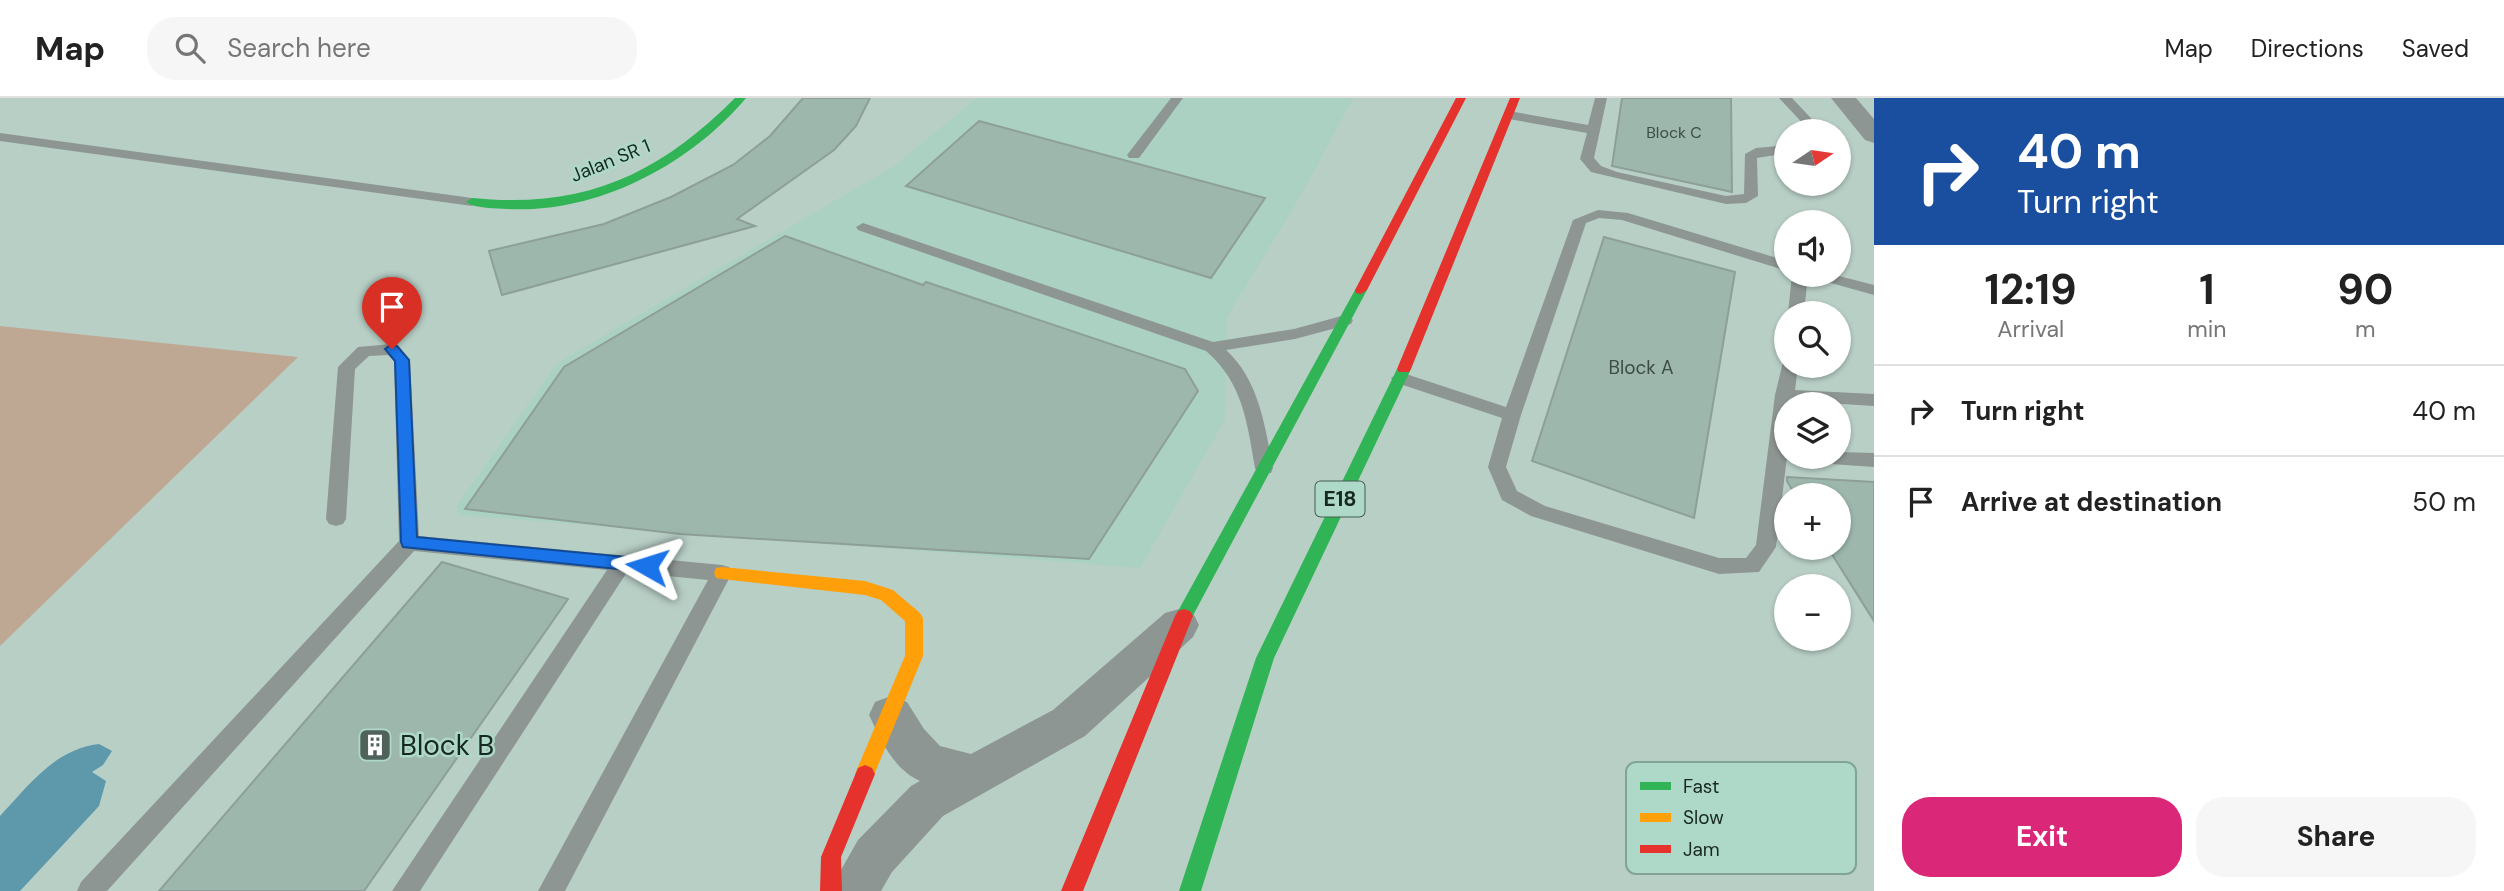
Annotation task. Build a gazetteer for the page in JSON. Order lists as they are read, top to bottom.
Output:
{
  "streets": {
    "main road": ["Jalan SR 1", "E18"]
  },
  "places": {
    "building": ["Block B"]
  },
  "house_numbers": ["Block C", "Block A"],
  "legend": ["Fast", "Slow", "Jam"],
  "north": "right",
  "page": {
    "header": "Map",
    "search": "Search here",
    "nav": ["Map", "Directions", "Saved"],
    "turn": ["40 m", "Turn right"],
    "map_buttons": ["+", "−"],
    "eta": [
      "12:19",
      "Arrival",
      "1",
      "min",
      "90",
      "m"
    ],
    "list": [
      {
        "name": "Turn right",
        "value": "40 m"
      },
      {
        "name": "Arrive at destination",
        "value": "50 m"
      }
    ],
    "buttons": ["Exit", "Share"]
  }
}
